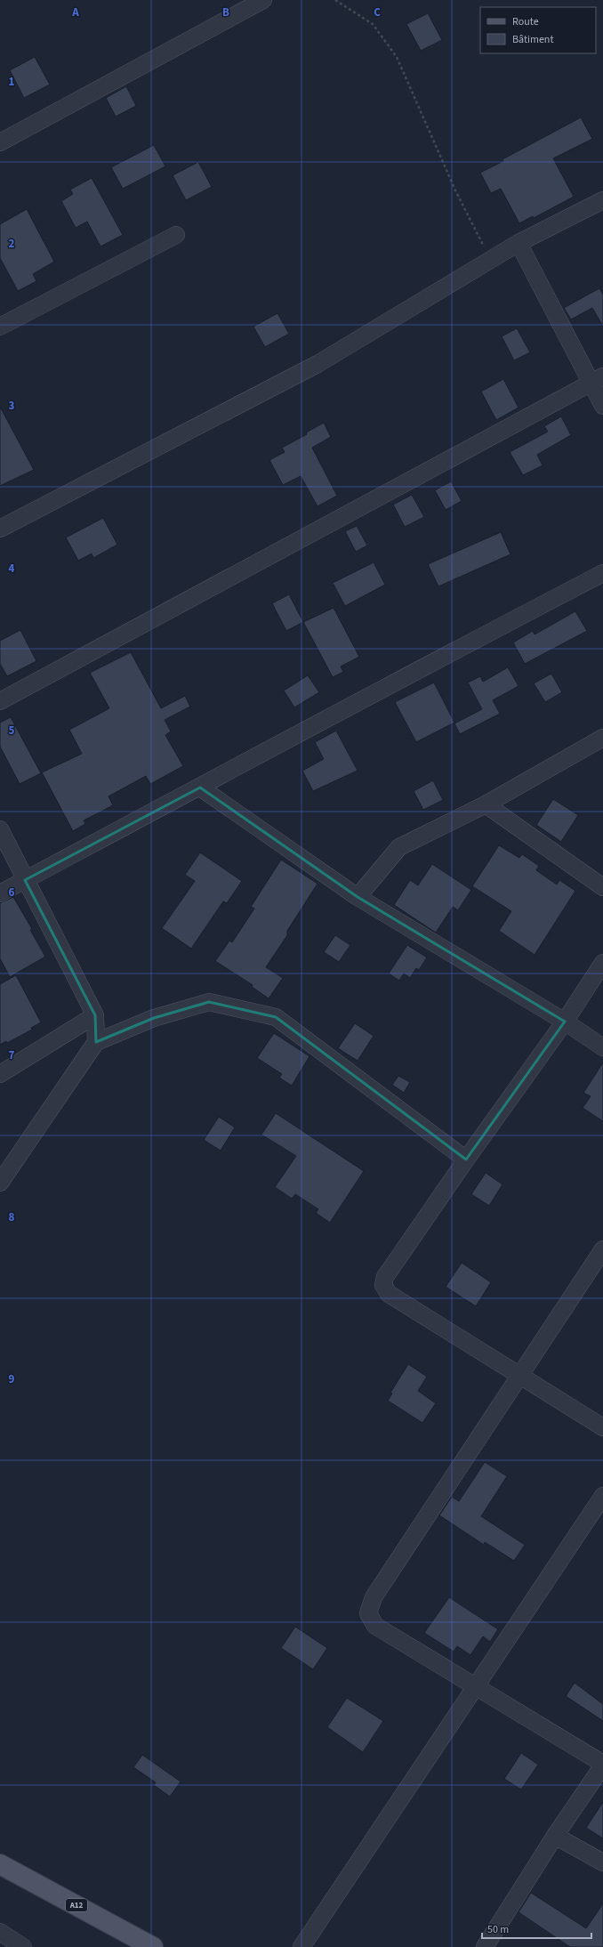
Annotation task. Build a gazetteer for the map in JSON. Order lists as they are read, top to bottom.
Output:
{
  "streets": {
    "main road": ["A12"]
  },
  "legend": ["Route", "Bâtiment"],
  "scale_bar": "50 m",
  "grid": {
    "columns": ["A", "B", "C"],
    "rows": [
      "1",
      "2",
      "3",
      "4",
      "5",
      "6",
      "7",
      "8",
      "9"
    ]
  }
}
